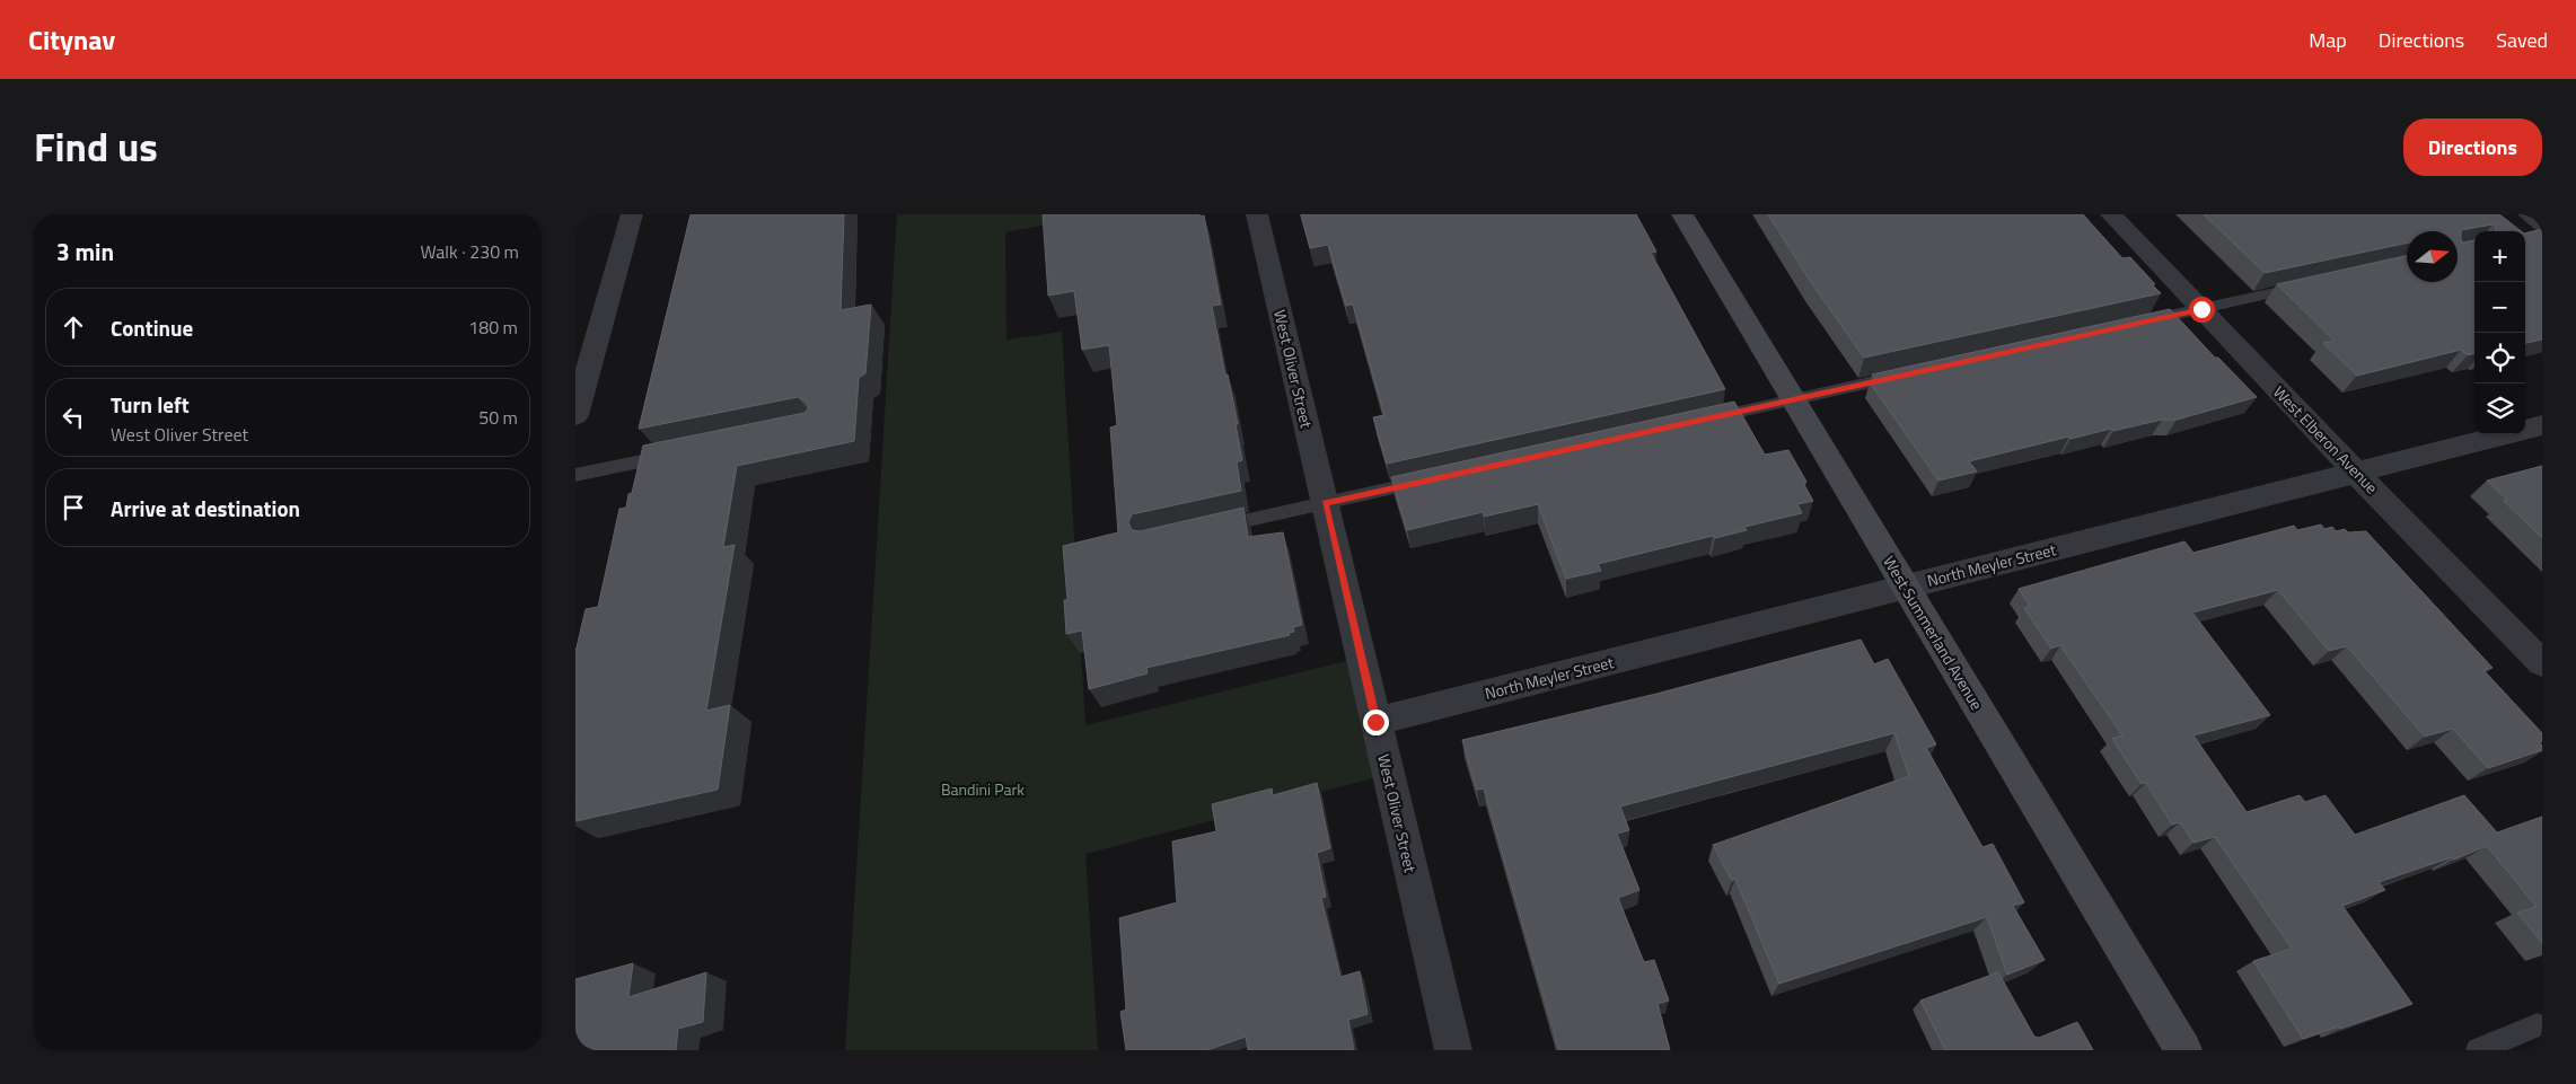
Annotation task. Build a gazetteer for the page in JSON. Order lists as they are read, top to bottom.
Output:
{
  "streets": {
    "main road": ["West Summerland Avenue"],
    "street": ["West Oliver Street", "West Elberon Avenue", "North Meyler Street"]
  },
  "crossings": [
    ["West Oliver Street", "North Meyler Street"],
    ["West Elberon Avenue", "North Meyler Street"],
    ["North Meyler Street", "West Summerland Avenue"]
  ],
  "parks": ["Bandini Park"],
  "north": "right",
  "page": {
    "header": "Citynav",
    "nav": ["Map", "Directions", "Saved"],
    "title": "Find us",
    "buttons": "Directions",
    "heading": ["3 min", "Walk · 230 m"],
    "map_buttons": ["+", "−"],
    "list": [
      ["Continue", "180 m"],
      ["Turn left", "West Oliver Street", "50 m"],
      "Arrive at destination"
    ]
  }
}
